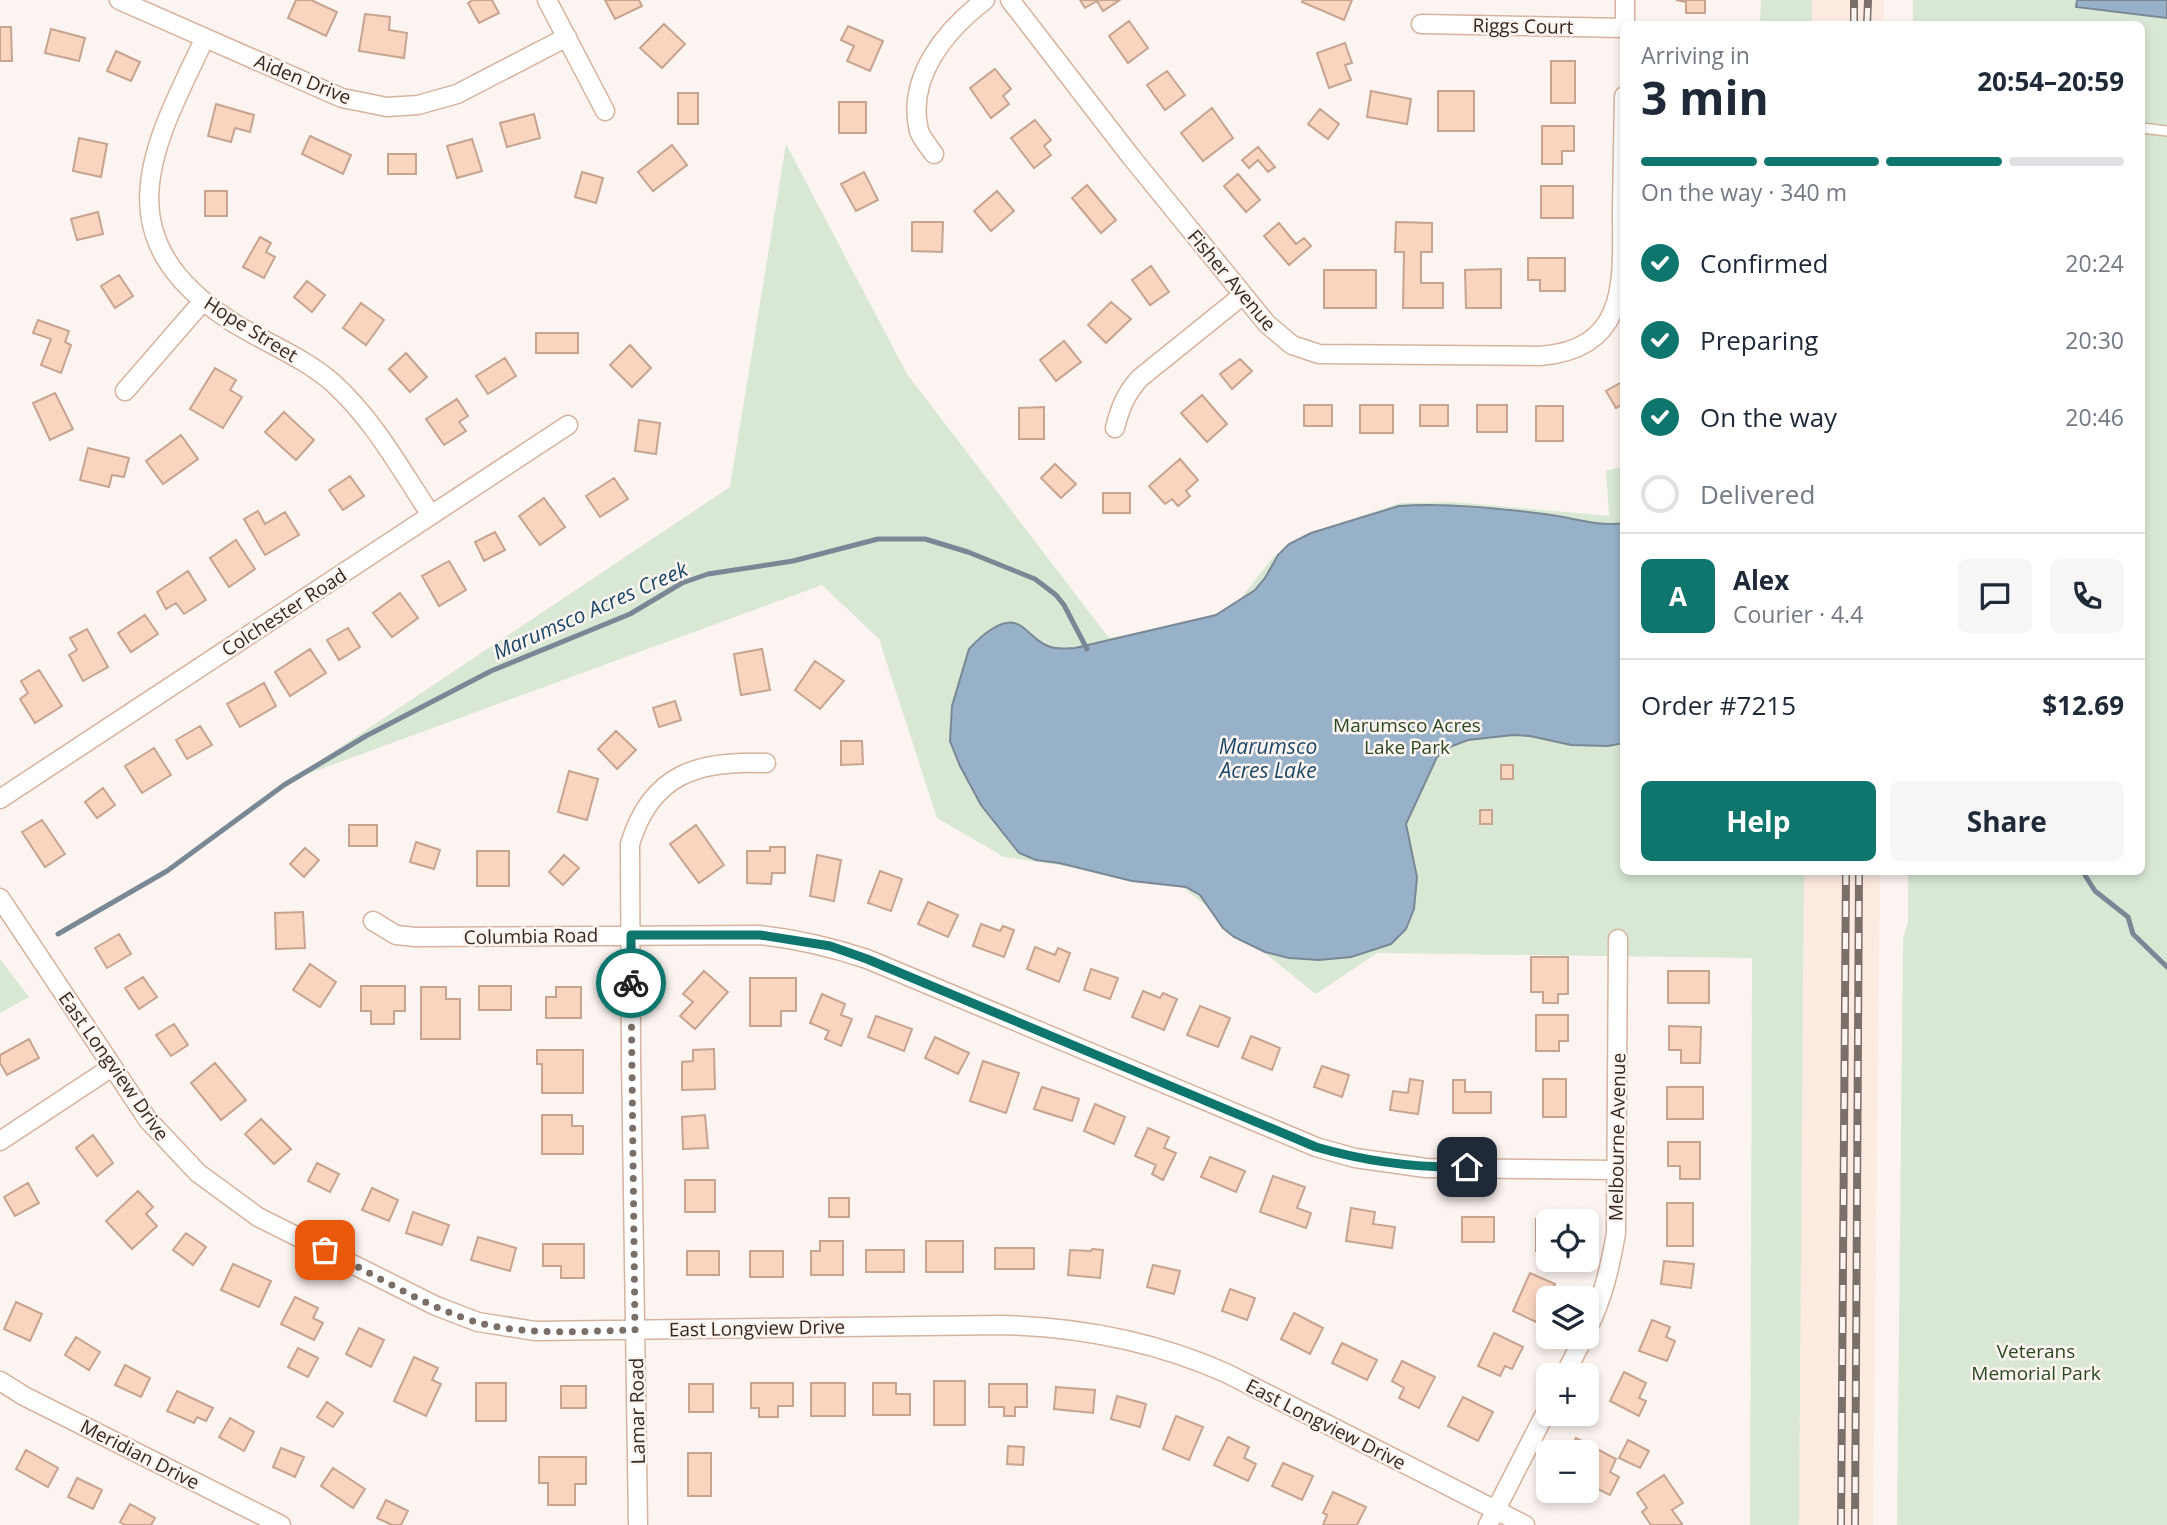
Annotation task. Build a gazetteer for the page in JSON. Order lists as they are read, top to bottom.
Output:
{
  "streets": {
    "street": [
      "Riggs Court",
      "Aiden Drive",
      "Fisher Avenue",
      "Hope Street",
      "Colchester Road",
      "Columbia Road",
      "East Longview Drive",
      "Melbourne Avenue",
      "Lamar Road",
      "Meridian Drive"
    ]
  },
  "crossings": [
    ["Aiden Drive", "Hope Street"],
    ["Hope Street", "Colchester Road"],
    ["Columbia Road", "Melbourne Avenue"],
    ["Columbia Road", "Lamar Road"],
    ["East Longview Drive", "Lamar Road"]
  ],
  "water": ["Marumsco Acres Creek", "Marumsco Acres Lake"],
  "parks": ["Marumsco Acres Lake Park", "Veterans Memorial Park"],
  "page": {
    "heading": ["3 min", "Arriving in", "20:54–20:59"],
    "panel": [
      "Alex",
      "Courier · 4.4",
      "Order #7215",
      "$12.69"
    ],
    "bar": "On the way · 340 m",
    "list": [
      ["Confirmed", "20:24"],
      ["Preparing", "20:30"],
      ["On the way", "20:46"],
      "Delivered"
    ],
    "round": "A",
    "buttons": ["Help", "Share"],
    "map_buttons": ["+", "−"]
  }
}
